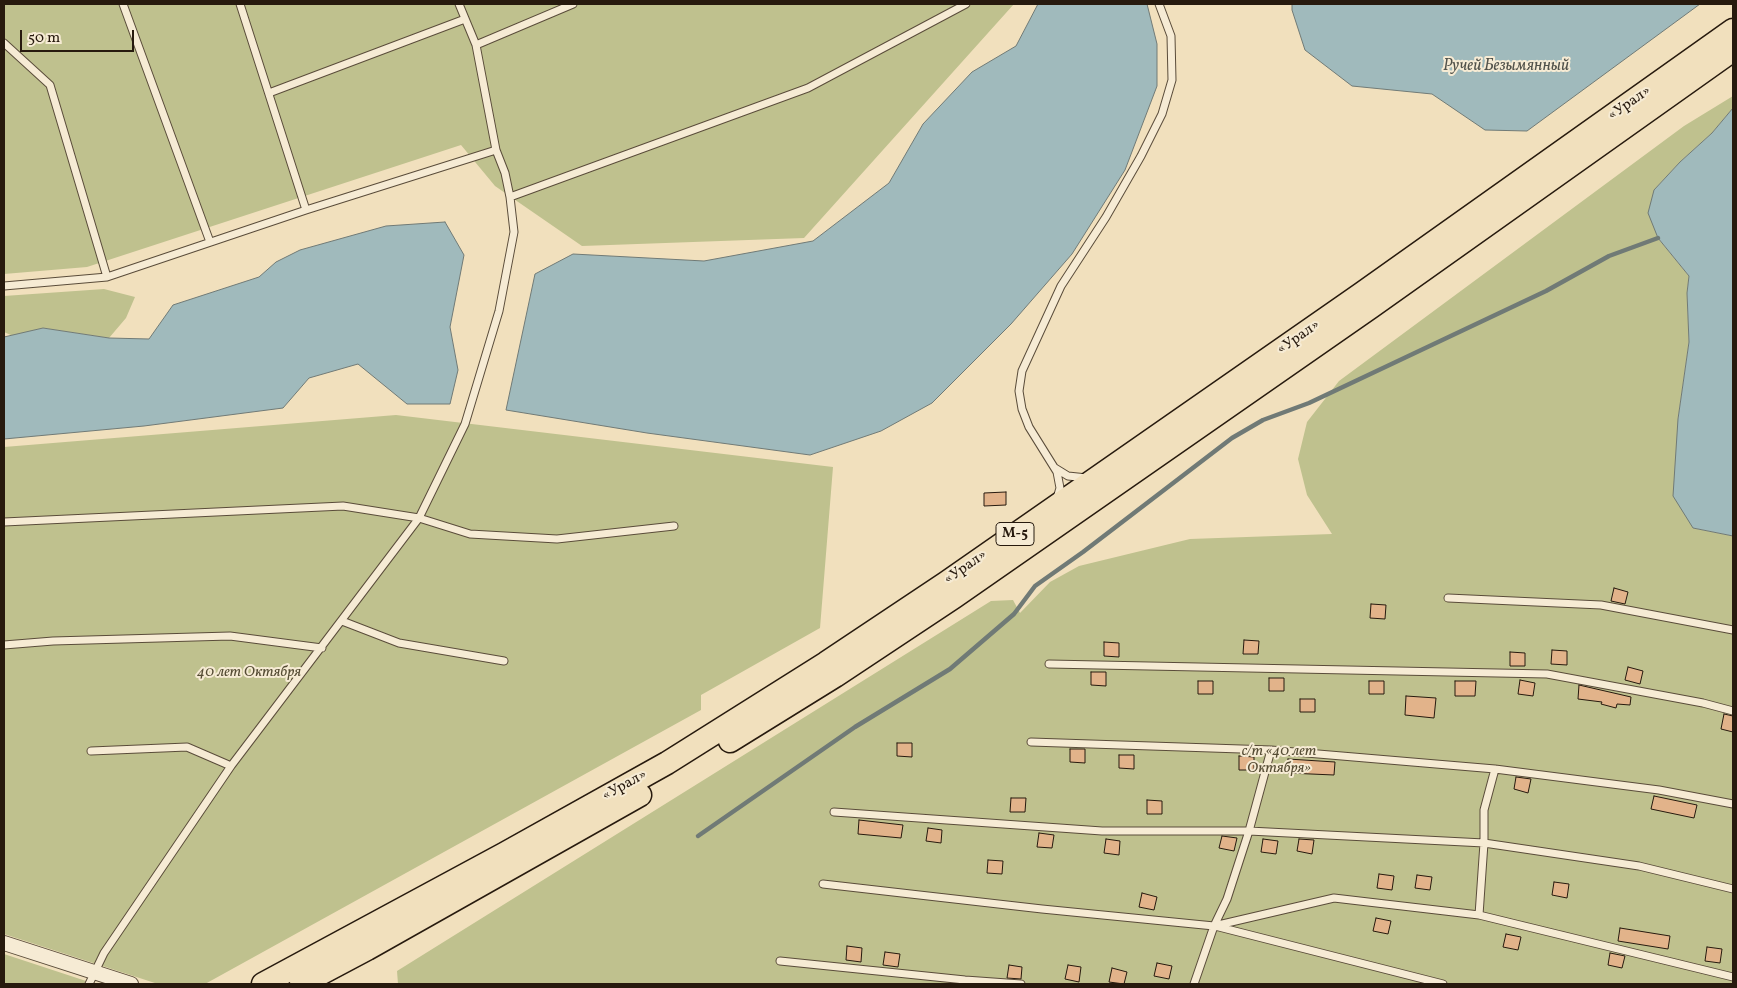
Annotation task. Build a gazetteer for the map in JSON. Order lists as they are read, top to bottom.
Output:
{
  "streets": {
    "highway": ["«Урал»", "М-5"]
  },
  "water": ["Ручей Безымянный"],
  "parks": ["40 лет Октября", "с/т «40 лет Октября»"],
  "scale_bar": "50 m"
}
